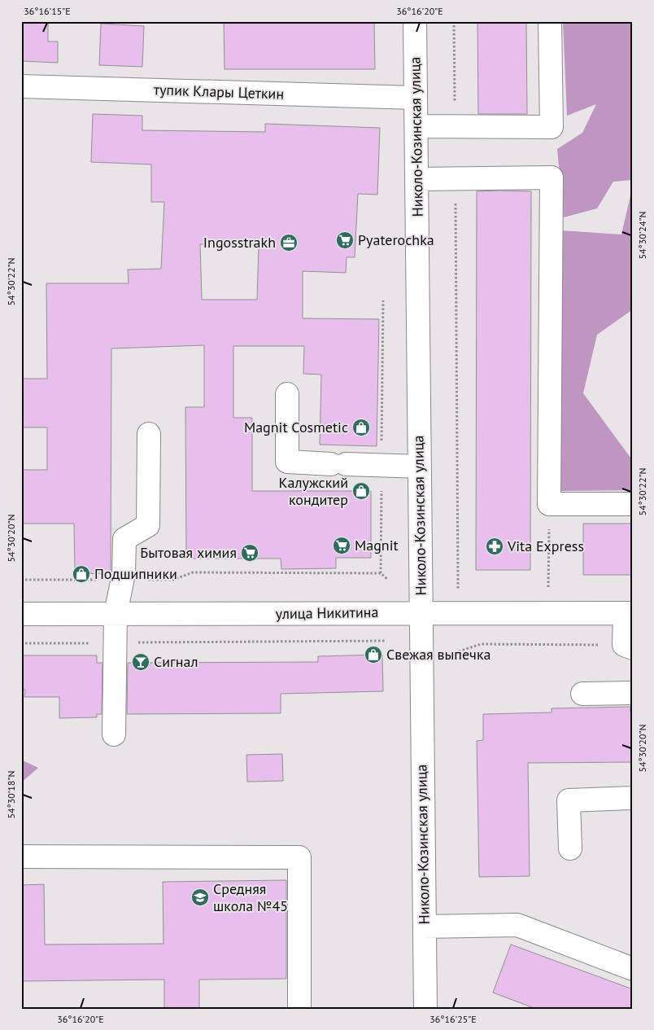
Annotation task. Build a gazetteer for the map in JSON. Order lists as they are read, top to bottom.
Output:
{
  "streets": {
    "street": ["тупик Клары Цеткин", "Николо-Козинская улица", "улица Никитина"]
  },
  "crossings": [
    ["тупик Клары Цеткин", "Николо-Козинская улица"],
    ["Николо-Козинская улица", "улица Никитина"]
  ],
  "places": {
    "supermarket": ["Pyaterochka", "Magnit", "Бытовая химия"],
    "office": ["Ingosstrakh"],
    "shop": [
      "Magnit Cosmetic",
      "Калужский кондитер",
      "Подшипники",
      "Свежая выпечка"
    ],
    "pharmacy": ["Vita Express"],
    "bar": ["Сигнал"],
    "school or university": ["Средняя школа №45"]
  },
  "coordinates": [
    "36°16'15\"E",
    "36°16'20\"E",
    "54°30'24\"N",
    "54°30'22\"N",
    "54°30'20\"N",
    "54°30'18\"N",
    "36°16'25\"E"
  ]
}
